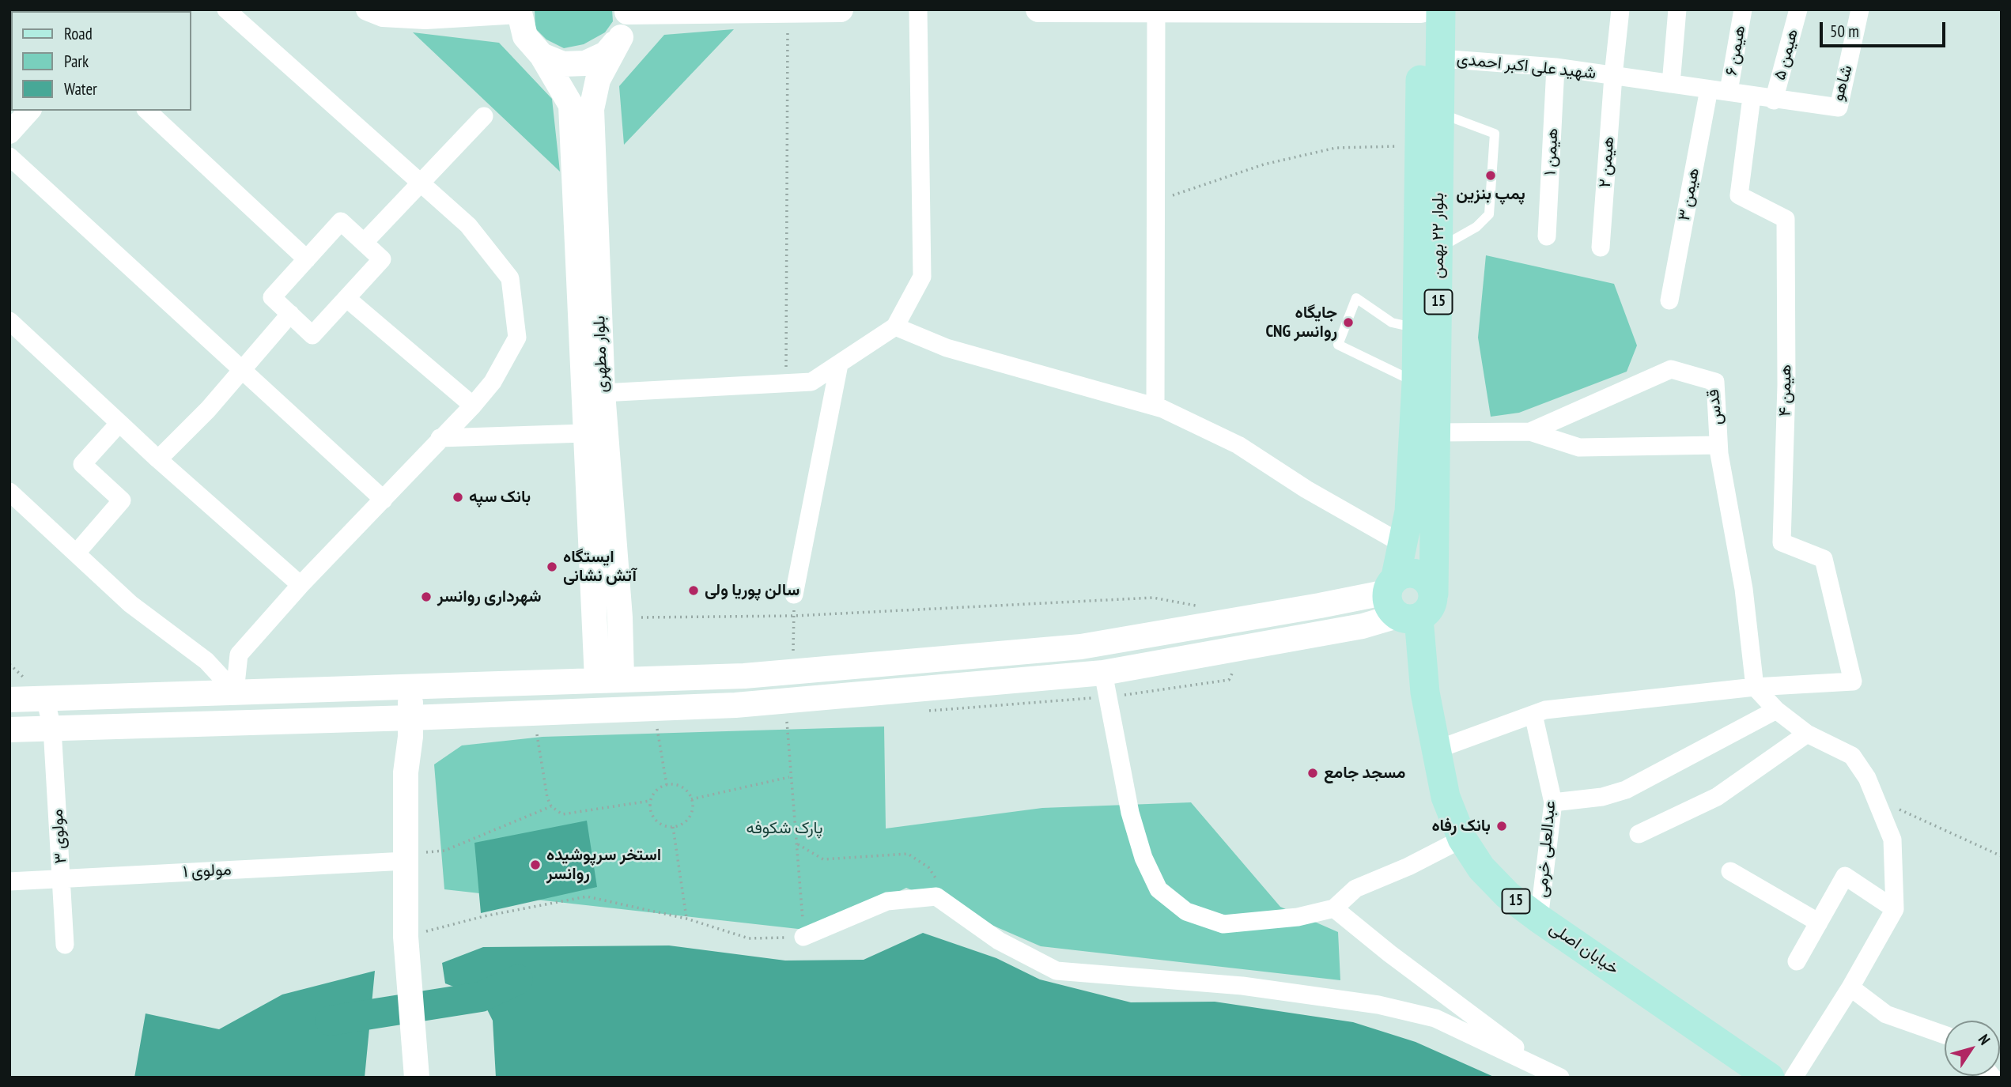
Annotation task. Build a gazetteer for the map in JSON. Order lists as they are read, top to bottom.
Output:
{
  "streets": {
    "main road": [
      "بلوار ۲۲ بهمن",
      "15",
      "بلوار مطهری",
      "خیابان اصلی"
    ],
    "street": [
      "هیمن ۶",
      "هیمن ۵",
      "شهید علی اکبر احمدی",
      "شاهو",
      "هیمن ۱",
      "هیمن ۲",
      "هیمن ۳",
      "هیمن ۴",
      "قدس",
      "مولوی ۳",
      "عبدالعلی خرمی",
      "مولوی ۱"
    ]
  },
  "crossings": [
    ["هیمن ۶", "شاهو"],
    ["هیمن ۵", "شاهو"],
    ["شهید علی اکبر احمدی", "شاهو"],
    ["شهید علی اکبر احمدی", "هیمن ۱"],
    ["شهید علی اکبر احمدی", "هیمن ۲"],
    ["شهید علی اکبر احمدی", "بلوار ۲۲ بهمن"],
    ["شاهو", "هیمن ۳"],
    ["شاهو", "هیمن ۴"],
    ["بلوار ۲۲ بهمن", "15"],
    ["بلوار ۲۲ بهمن", "قدس"],
    ["بلوار ۲۲ بهمن", "خیابان اصلی"],
    ["15", "خیابان اصلی"],
    ["هیمن ۴", "قدس"],
    ["مولوی ۳", "مولوی ۱"],
    ["عبدالعلی خرمی", "خیابان اصلی"]
  ],
  "parks": ["پارک شکوفه"],
  "places": [
    "پمپ بنزین",
    "جایگاه CNG روانسر",
    "بانک سپه",
    "ایستگاه آتش نشانی",
    "سالن پوریا ولی",
    "شهرداری روانسر",
    "مسجد جامع",
    "بانک رفاه",
    "استخر سرپوشیده روانسر"
  ],
  "legend": ["Road", "Park", "Water"],
  "scale_bar": "50 m",
  "north": "top right"
}
